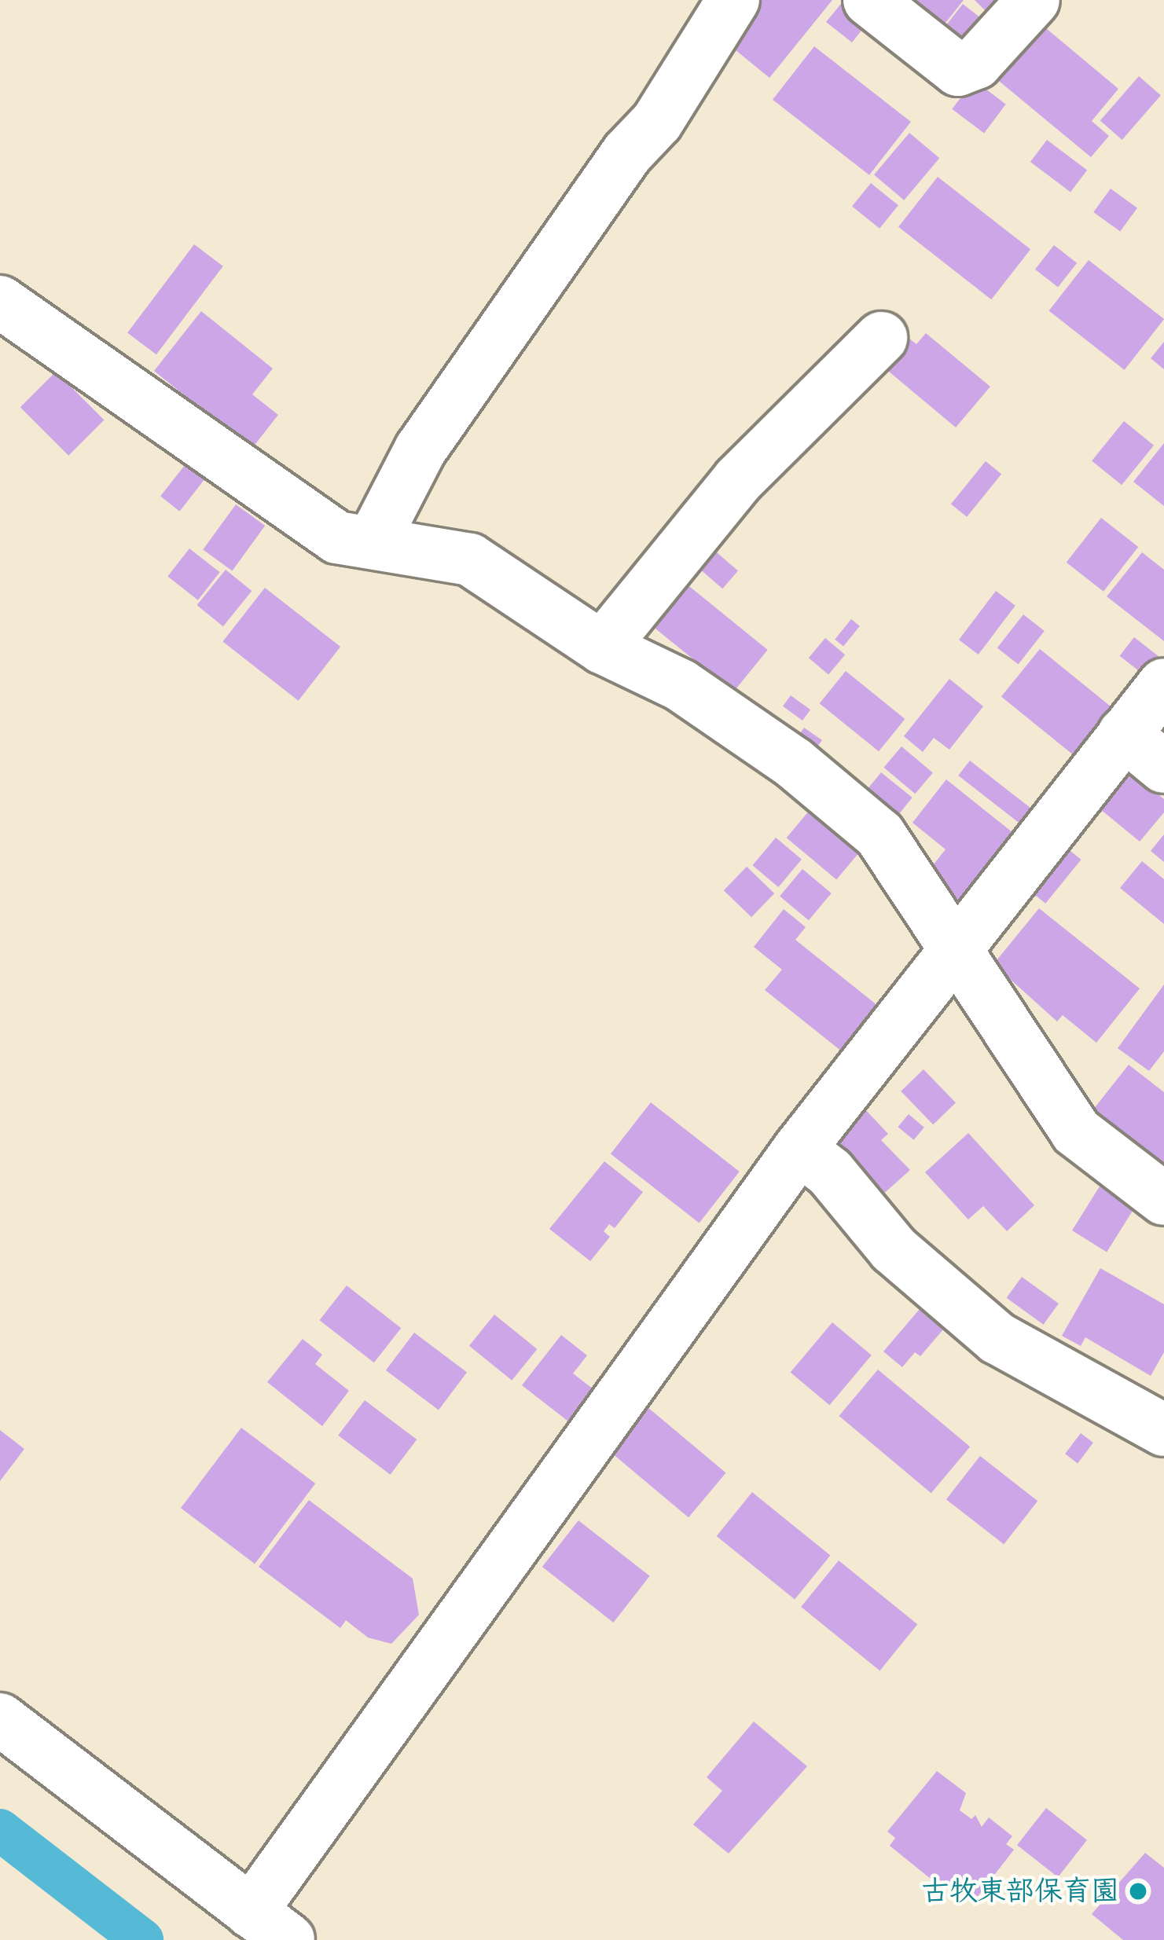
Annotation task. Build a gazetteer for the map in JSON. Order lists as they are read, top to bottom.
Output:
{
  "places": ["古牧東部保育園"]
}
